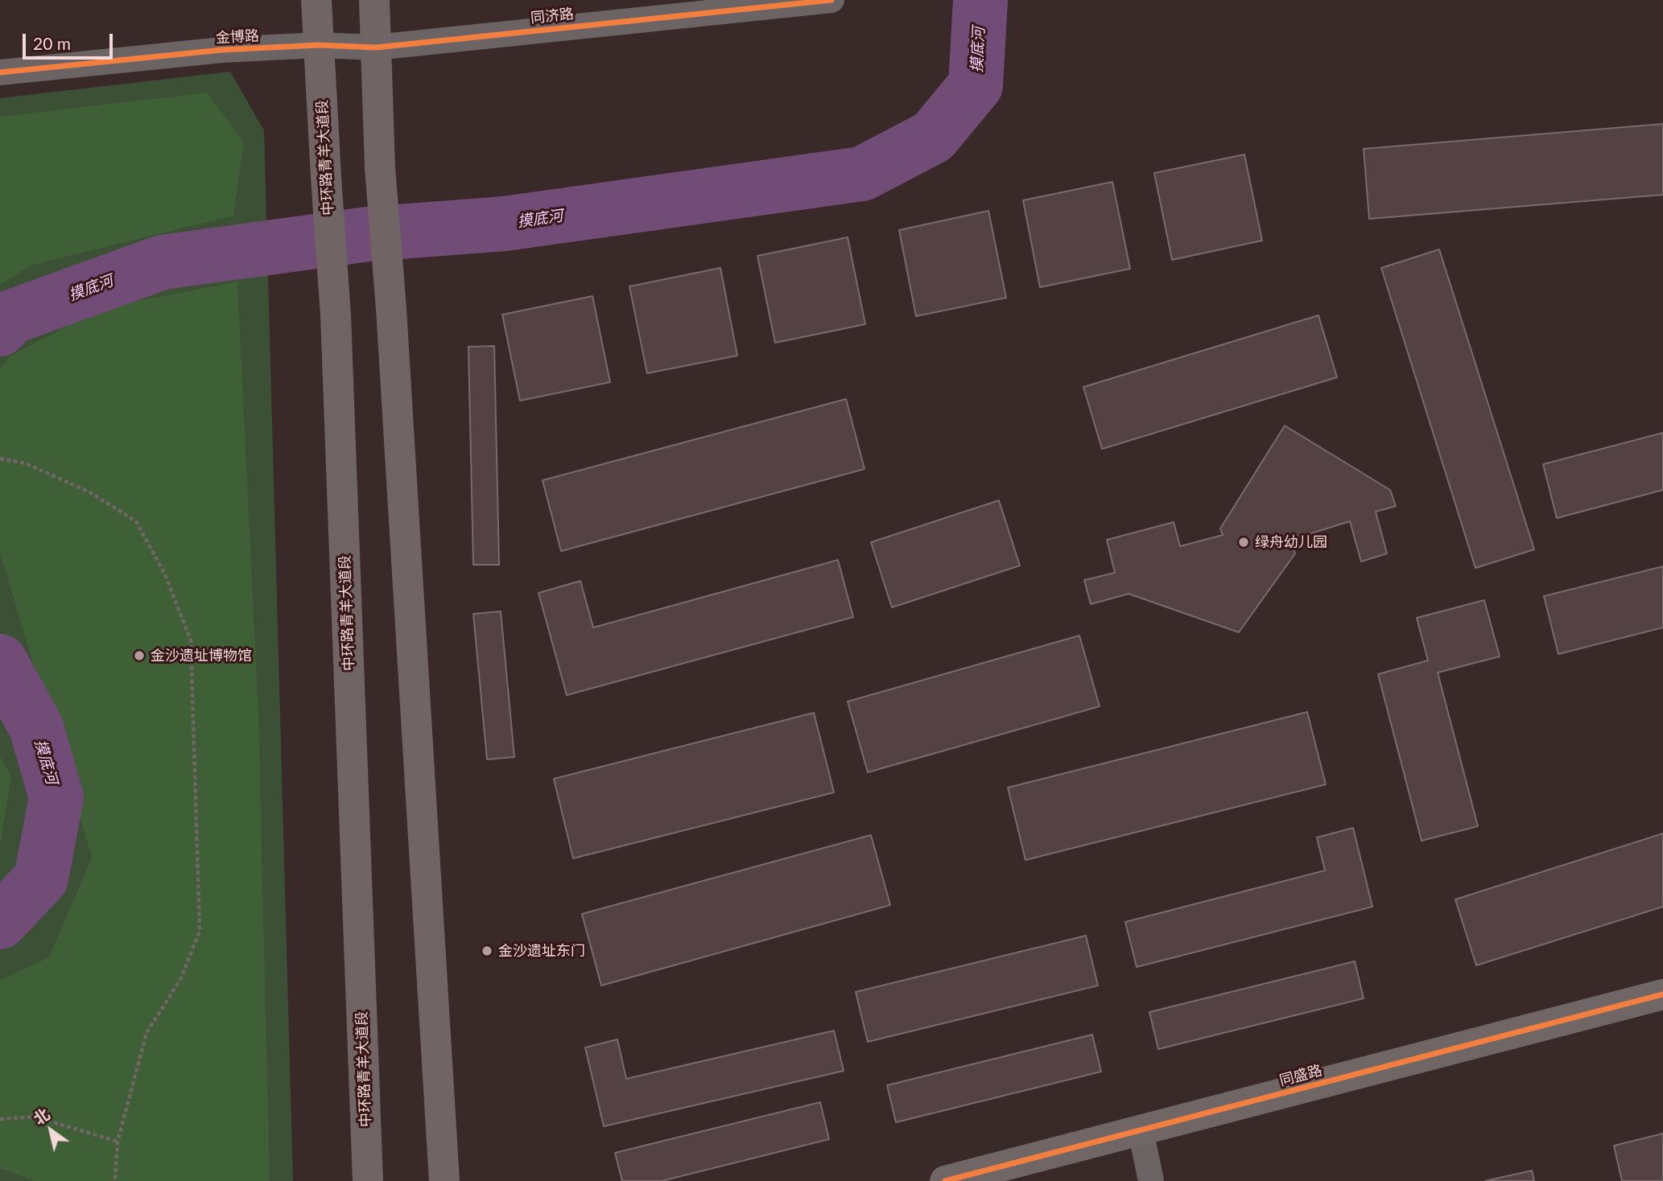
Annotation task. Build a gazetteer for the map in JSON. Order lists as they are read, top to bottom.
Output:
{
  "streets": {
    "main road": ["中环路青羊大道段"],
    "street": ["同济路", "金博路", "同盛路"]
  },
  "crossings": [
    ["同济路", "金博路"],
    ["金博路", "中环路青羊大道段"]
  ],
  "water": ["摸底河"],
  "places": ["绿舟幼儿园", "金沙遗址博物馆", "金沙遗址东门"],
  "scale_bar": "20 m",
  "north": "top left"
}
